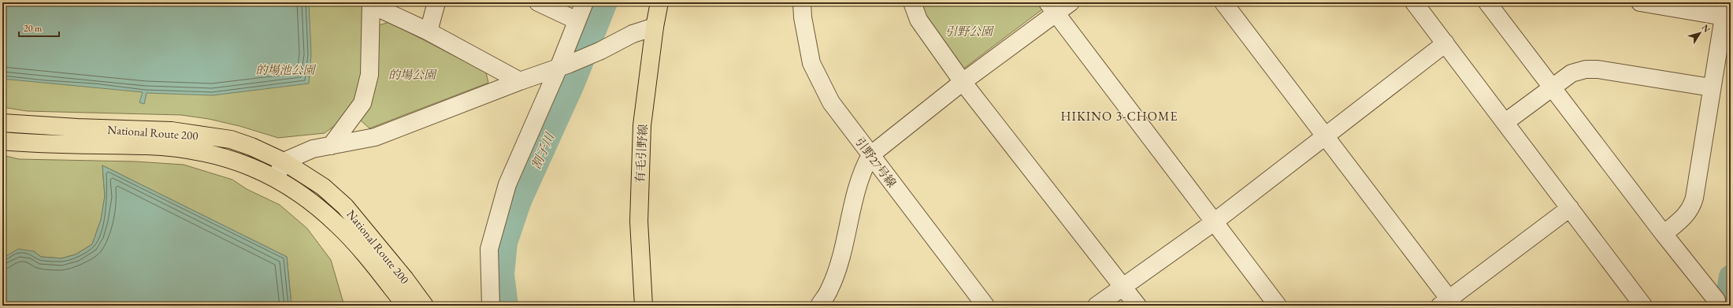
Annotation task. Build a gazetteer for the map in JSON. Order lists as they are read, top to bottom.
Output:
{
  "streets": {
    "main road": ["National Route 200", "有毛引野線"],
    "street": ["引野27号線"]
  },
  "districts": ["HIKINO 3-CHOME"],
  "water": ["割子川"],
  "parks": ["引野公園", "的場池公園", "的場公園"],
  "scale_bar": "20 m",
  "north": "top right"
}
